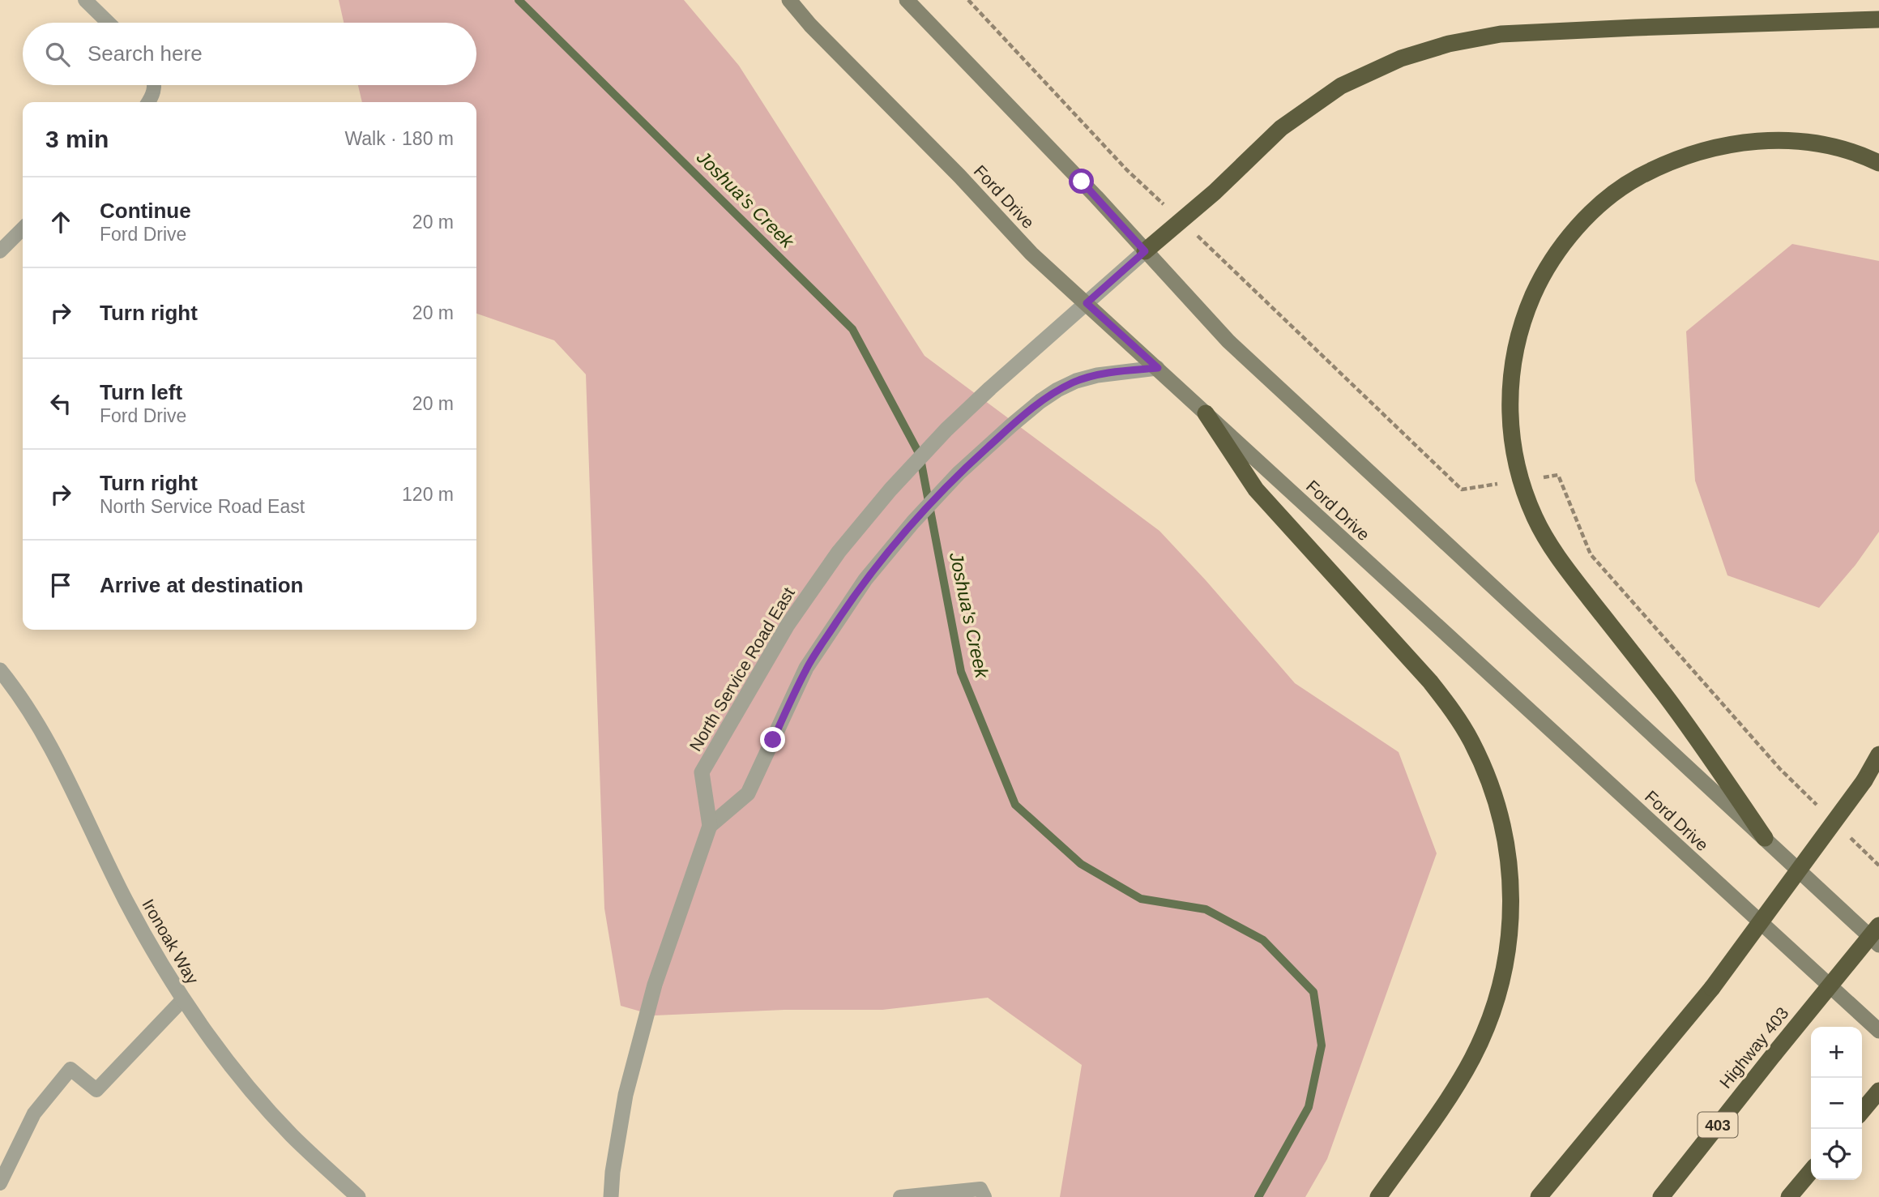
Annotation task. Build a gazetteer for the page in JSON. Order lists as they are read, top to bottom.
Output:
{
  "streets": {
    "highway": ["Highway 403", "403"],
    "main road": ["Ford Drive"],
    "street": ["North Service Road East", "Ironoak Way"]
  },
  "crossings": [
    ["Ford Drive", "North Service Road East"]
  ],
  "water": ["Joshua's Creek"],
  "page": {
    "search": "Search here",
    "heading": ["3 min", "Walk · 180 m"],
    "list": [
      ["Continue", "Ford Drive", "20 m"],
      ["Turn right", "20 m"],
      ["Turn left", "Ford Drive", "20 m"],
      ["Turn right", "North Service Road East", "120 m"],
      "Arrive at destination"
    ],
    "map_buttons": ["+", "−"]
  }
}
